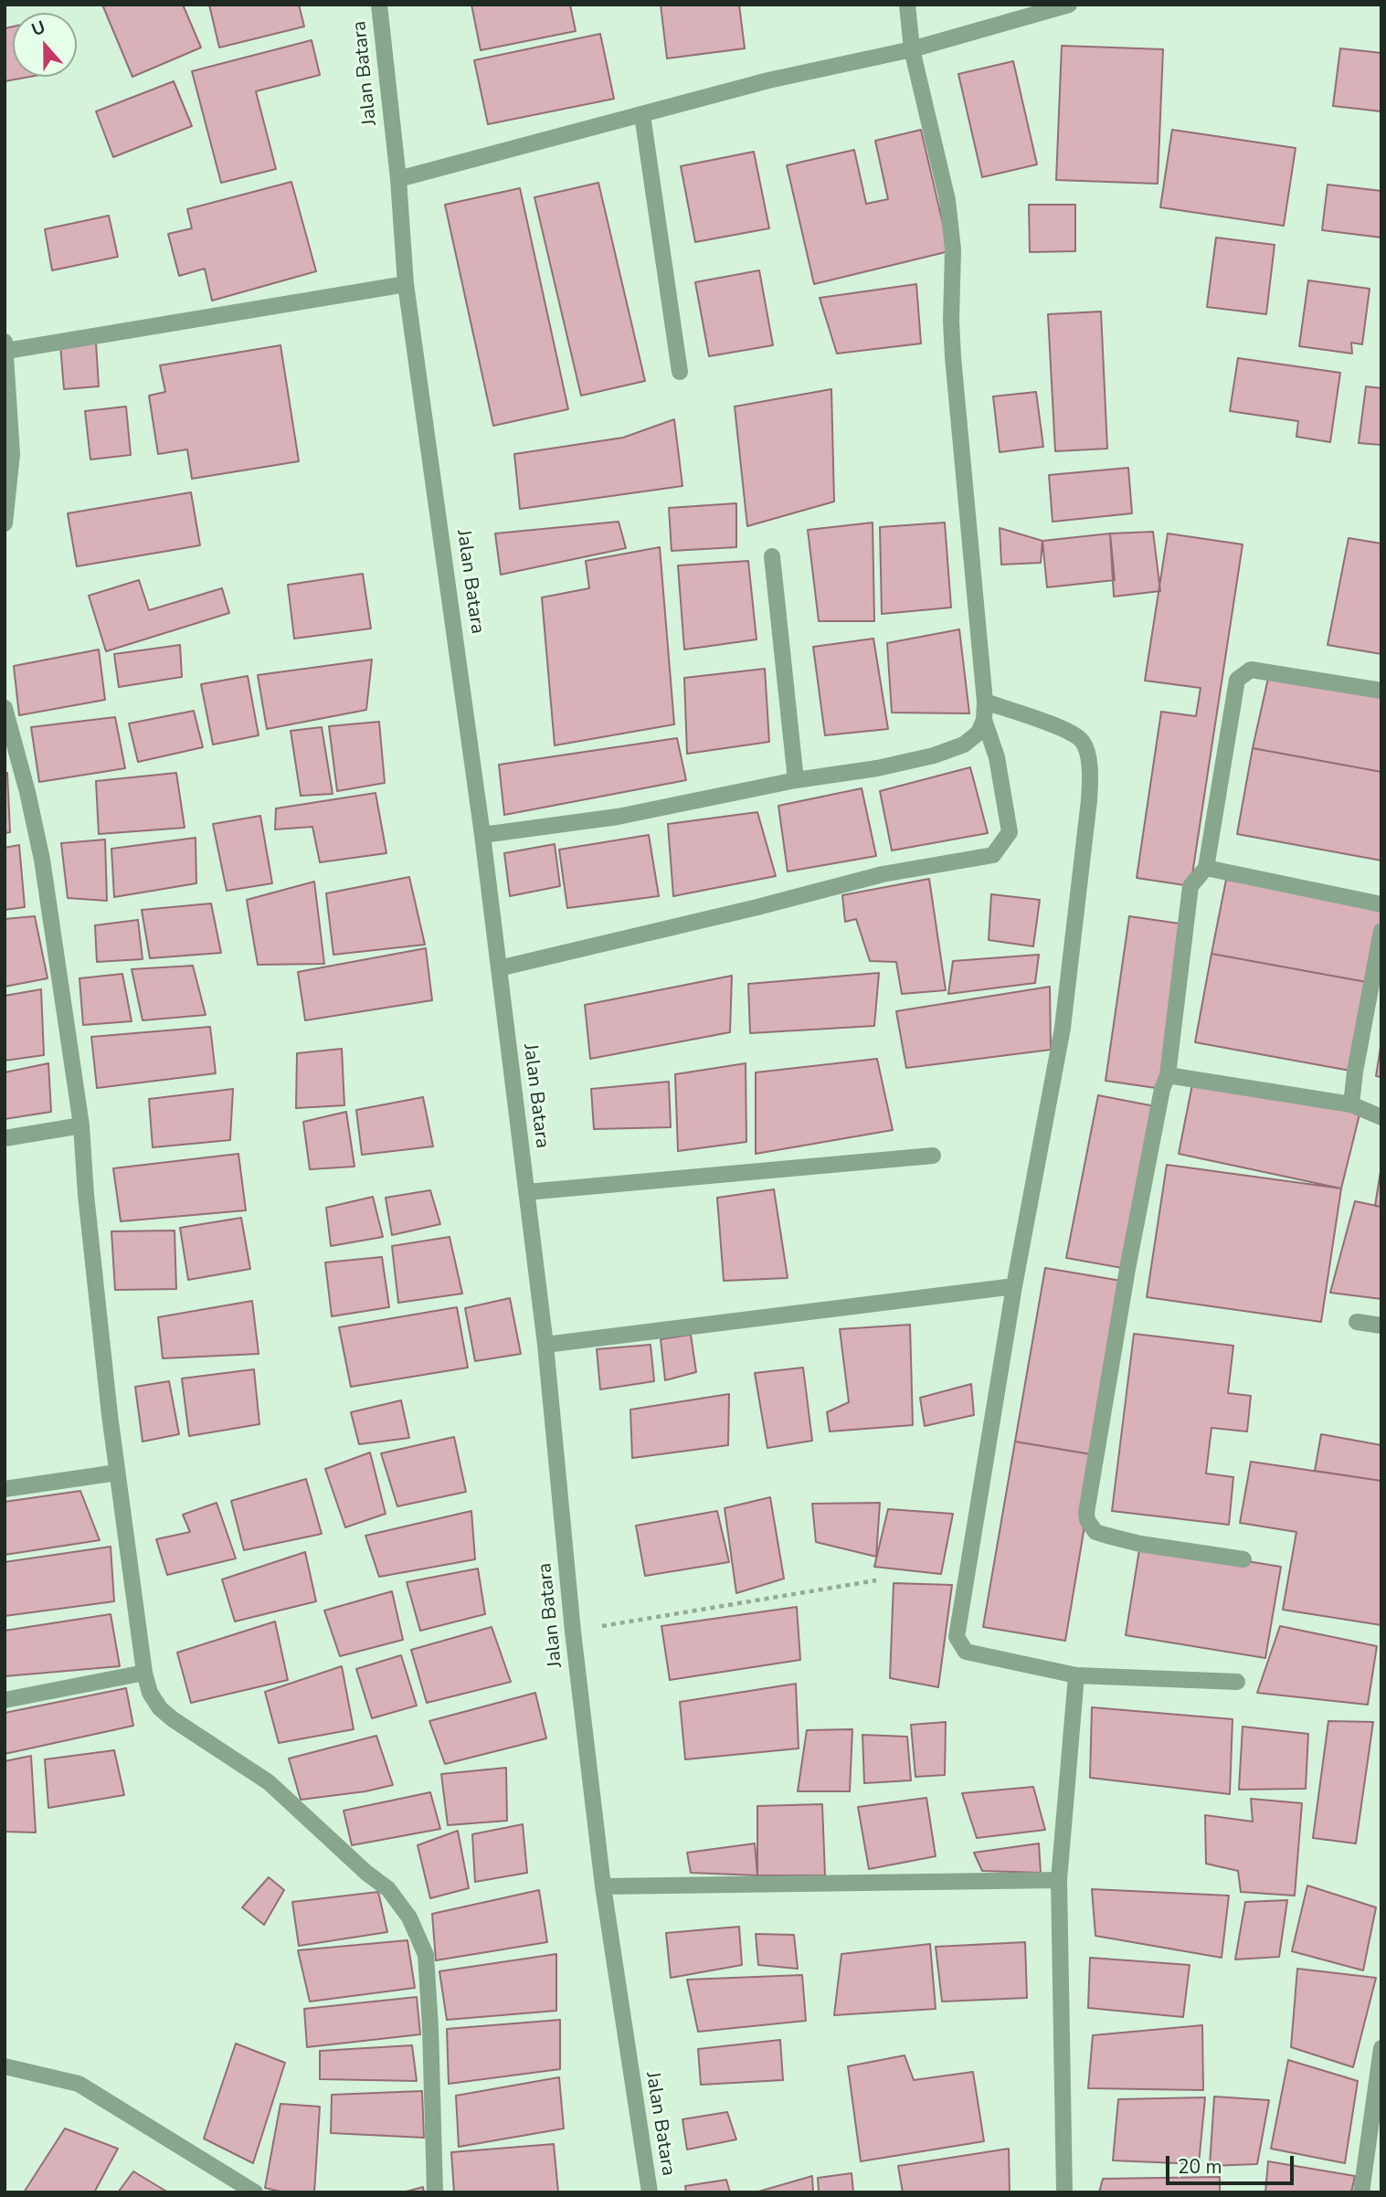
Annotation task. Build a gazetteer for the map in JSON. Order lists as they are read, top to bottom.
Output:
{
  "streets": {
    "street": ["Jalan Batara"]
  },
  "scale_bar": "20 m",
  "north": "top"
}
